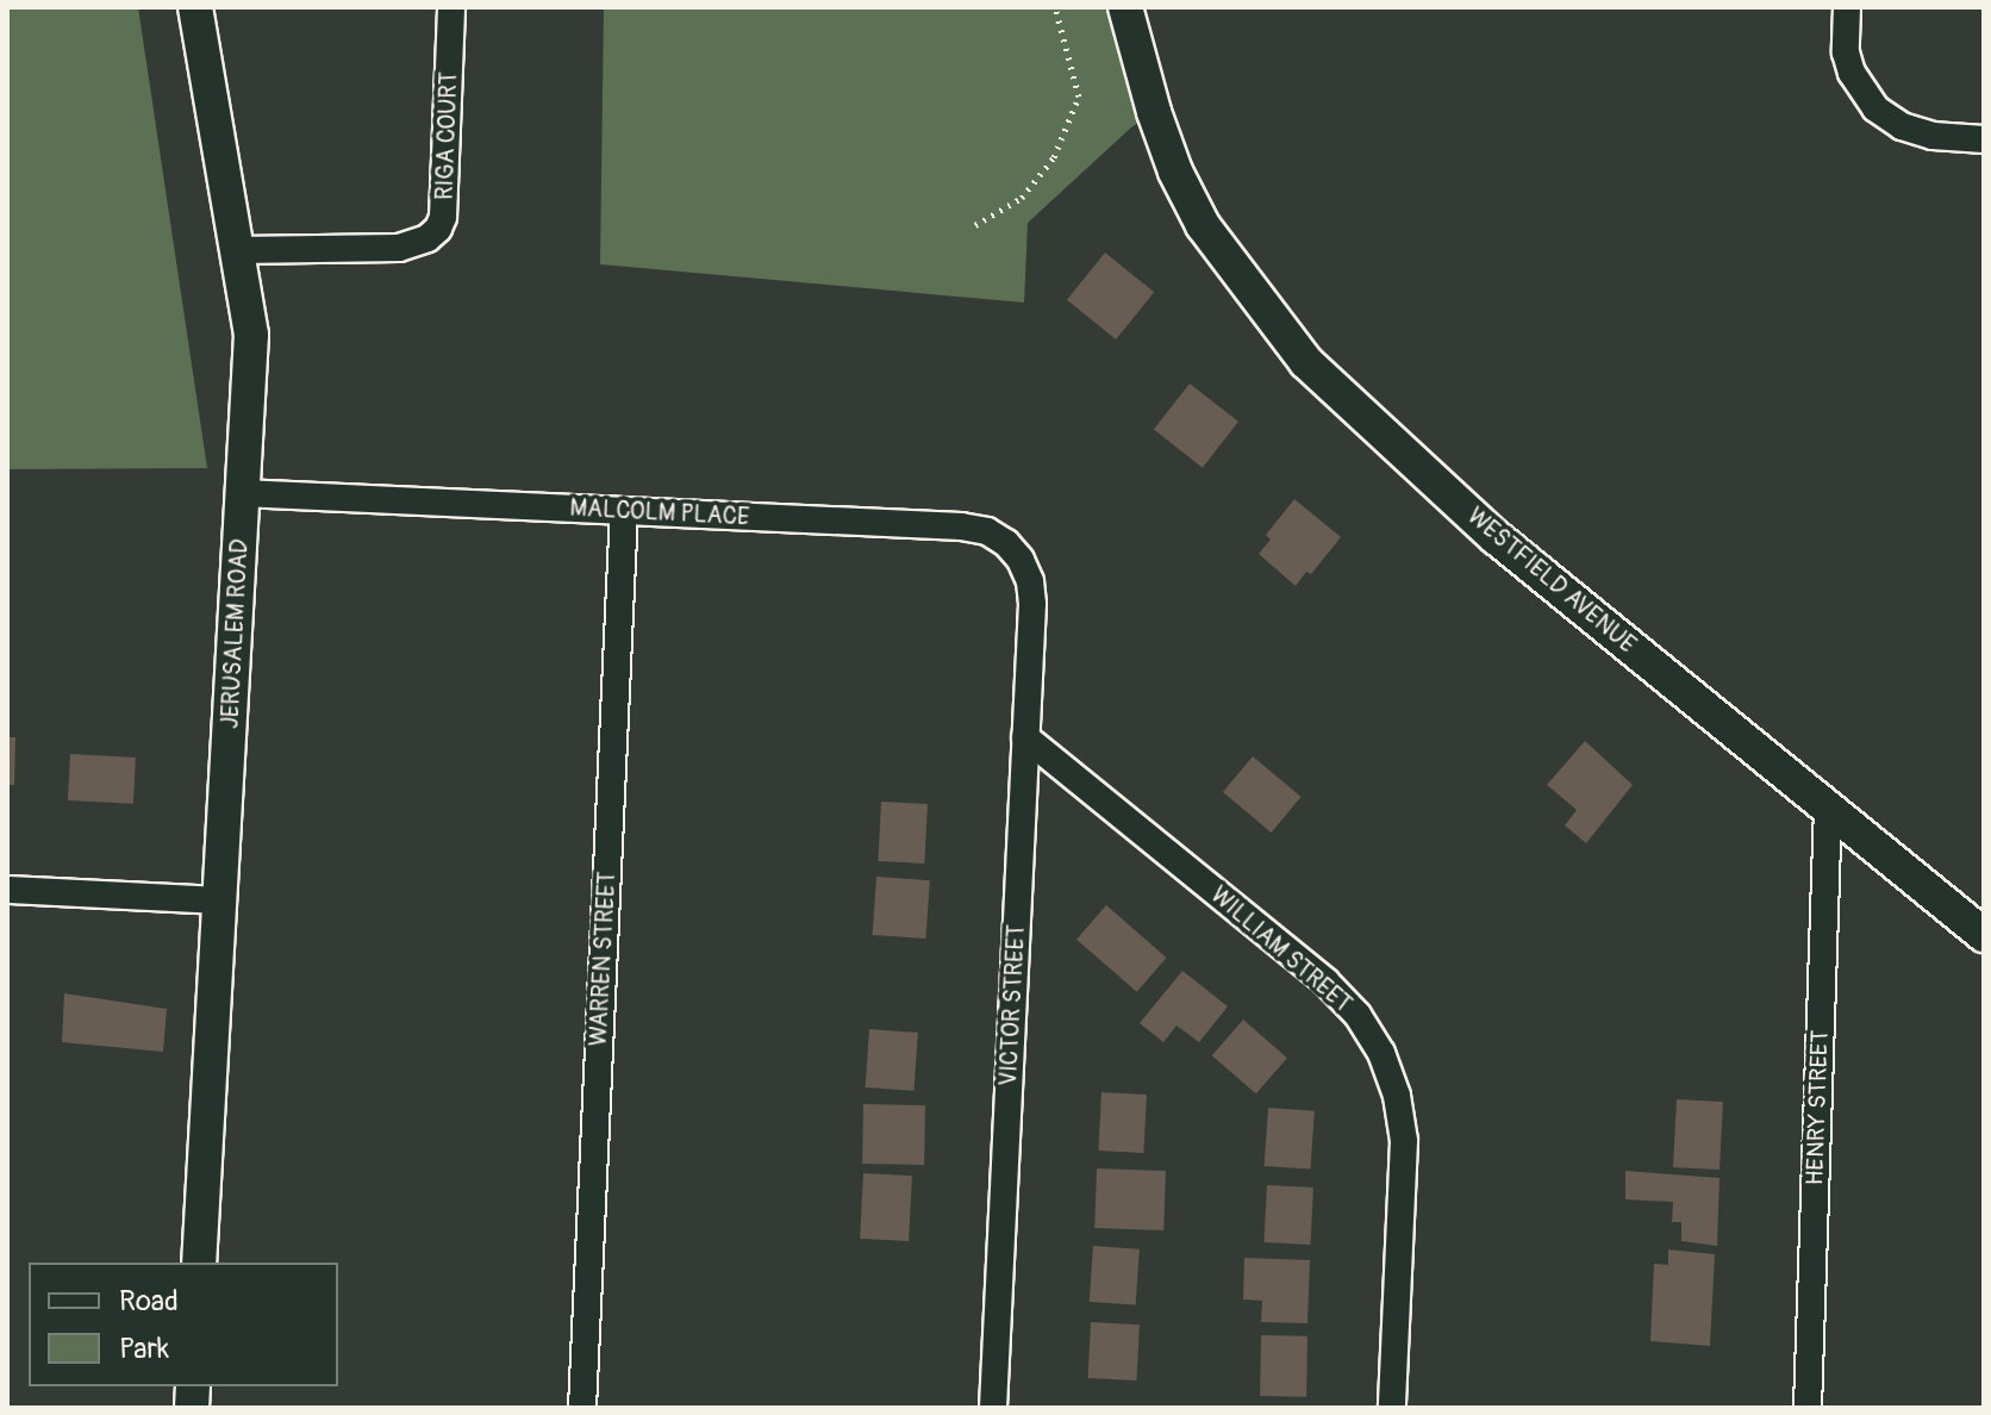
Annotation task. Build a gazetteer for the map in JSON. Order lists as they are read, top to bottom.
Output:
{
  "streets": {
    "street": [
      "RIGA COURT",
      "MALCOLM PLACE",
      "WESTFIELD AVENUE",
      "JERUSALEM ROAD",
      "WILLIAM STREET",
      "WARREN STREET",
      "VICTOR STREET",
      "HENRY STREET"
    ]
  },
  "crossings": [
    ["RIGA COURT", "JERUSALEM ROAD"],
    ["MALCOLM PLACE", "JERUSALEM ROAD"],
    ["MALCOLM PLACE", "WARREN STREET"],
    ["MALCOLM PLACE", "VICTOR STREET"],
    ["WESTFIELD AVENUE", "HENRY STREET"],
    ["WILLIAM STREET", "VICTOR STREET"]
  ],
  "legend": ["Road", "Park"]
}
